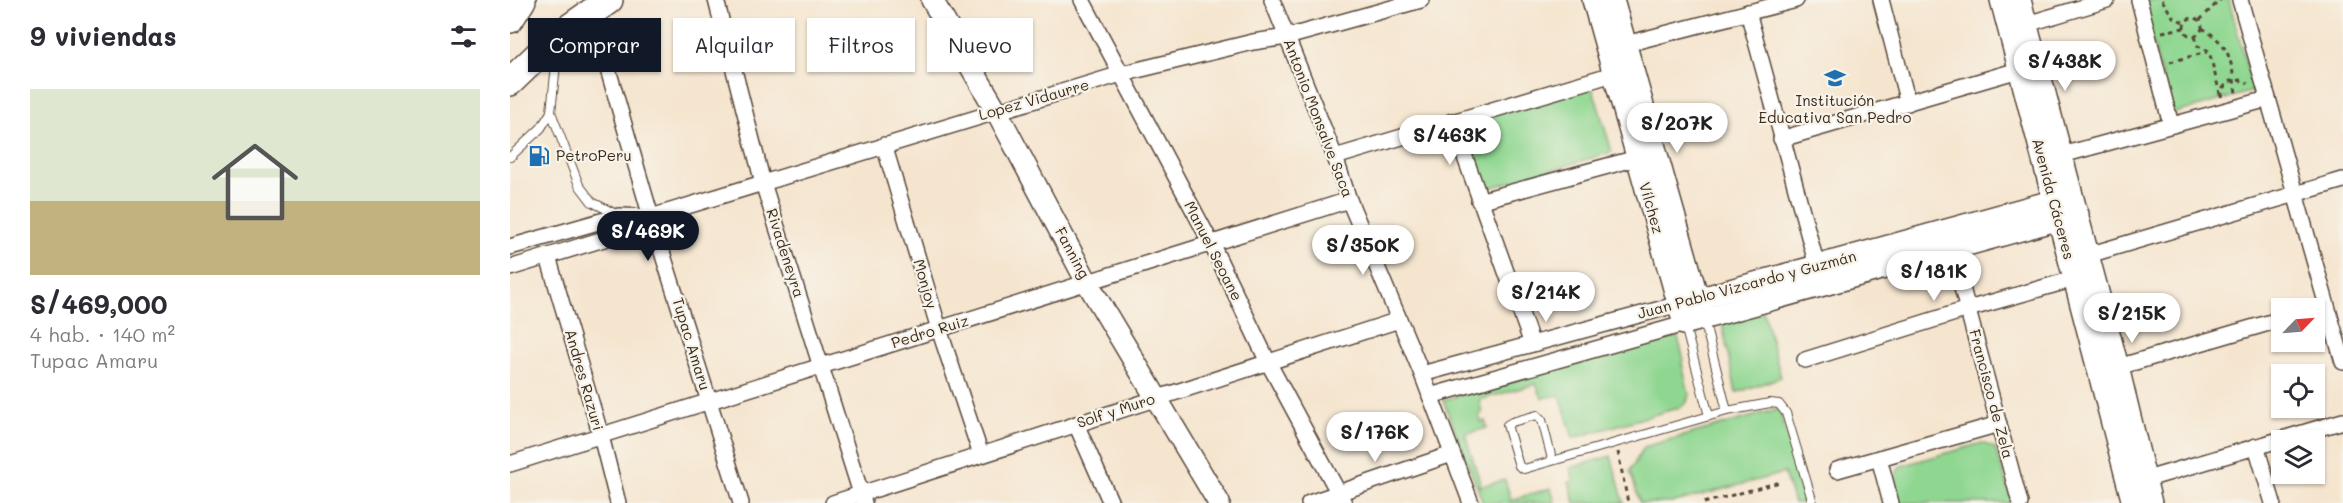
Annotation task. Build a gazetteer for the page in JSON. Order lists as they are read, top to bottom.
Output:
{
  "streets": {
    "street": [
      "Lopez Vidaurre",
      "Antonio Monsalve Saca",
      "Avenida Cáceres",
      "Vílchez",
      "Manuel Seoane",
      "Rivadeneyra",
      "Fanning",
      "Monjoy",
      "Juan Pablo Vizcardo y Guzmán",
      "Pedro Ruiz",
      "Tupac Amaru",
      "Andres Razuri",
      "Francisco de Zela",
      "Solf y Muro"
    ]
  },
  "crossings": [
    ["Lopez Vidaurre", "Antonio Monsalve Saca"],
    ["Lopez Vidaurre", "Manuel Seoane"],
    ["Lopez Vidaurre", "Rivadeneyra"],
    ["Lopez Vidaurre", "Fanning"],
    ["Lopez Vidaurre", "Monjoy"],
    ["Lopez Vidaurre", "Tupac Amaru"],
    ["Lopez Vidaurre", "Andres Razuri"],
    ["Antonio Monsalve Saca", "Juan Pablo Vizcardo y Guzmán"],
    ["Antonio Monsalve Saca", "Pedro Ruiz"],
    ["Antonio Monsalve Saca", "Solf y Muro"],
    ["Avenida Cáceres", "Juan Pablo Vizcardo y Guzmán"],
    ["Vílchez", "Juan Pablo Vizcardo y Guzmán"],
    ["Manuel Seoane", "Pedro Ruiz"],
    ["Manuel Seoane", "Solf y Muro"],
    ["Rivadeneyra", "Pedro Ruiz"],
    ["Rivadeneyra", "Solf y Muro"],
    ["Fanning", "Pedro Ruiz"],
    ["Fanning", "Solf y Muro"],
    ["Monjoy", "Pedro Ruiz"],
    ["Monjoy", "Solf y Muro"],
    ["Juan Pablo Vizcardo y Guzmán", "Francisco de Zela"],
    ["Pedro Ruiz", "Tupac Amaru"],
    ["Pedro Ruiz", "Andres Razuri"]
  ],
  "places": {
    "school or university": ["Institución Educativa San Pedro"],
    "fuel station": ["PetroPeru"]
  },
  "north": "top right",
  "page": {
    "heading": "9 viviendas",
    "chip": [
      "Comprar",
      "Alquilar",
      "Filtros",
      "Nuevo"
    ],
    "price": [
      "S/438K",
      "S/207K",
      "S/463K",
      "S/469K",
      "S/350K",
      "S/181K",
      "S/214K",
      "S/215K",
      "S/176K"
    ],
    "list": [
      {
        "name": "S/469,000",
        "note": "4 hab. · 140 m² · Tupac Amaru"
      }
    ]
  }
}
